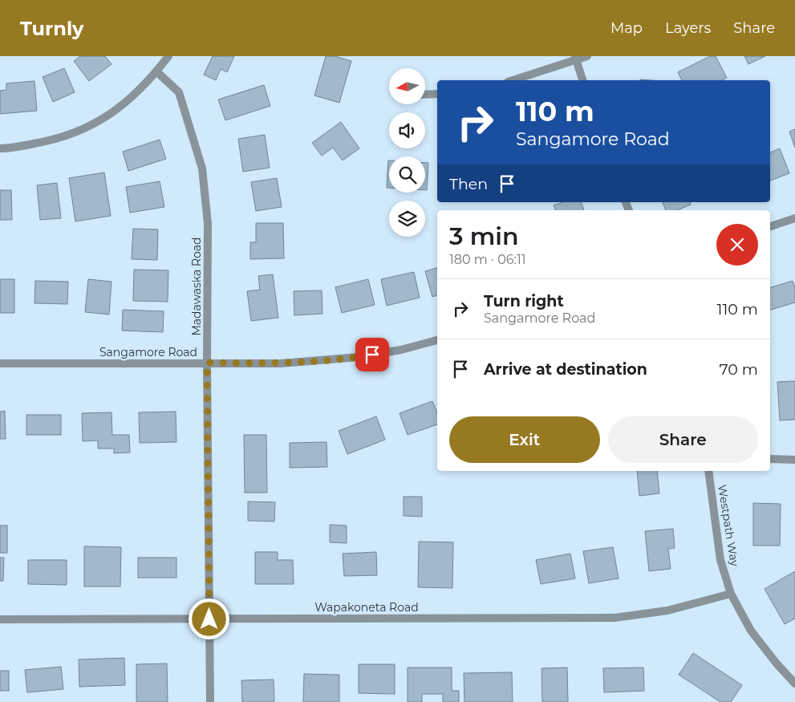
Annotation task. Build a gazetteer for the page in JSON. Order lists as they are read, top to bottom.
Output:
{
  "streets": {
    "street": [
      "Madawaska Road",
      "Sangamore Road",
      "Westpath Way",
      "Wapakoneta Road"
    ]
  },
  "crossings": [
    ["Madawaska Road", "Sangamore Road"],
    ["Madawaska Road", "Wapakoneta Road"],
    ["Westpath Way", "Wapakoneta Road"]
  ],
  "north": "left",
  "page": {
    "header": "Turnly",
    "nav": ["Map", "Layers", "Share"],
    "turn": ["110 m", "Sangamore Road"],
    "then": "Then",
    "heading": ["3 min", "180 m · 06:11"],
    "list": [
      {
        "name": "Turn right",
        "note": "Sangamore Road",
        "value": "110 m"
      },
      {
        "name": "Arrive at destination",
        "value": "70 m"
      }
    ],
    "buttons": ["Exit", "Share"]
  }
}
